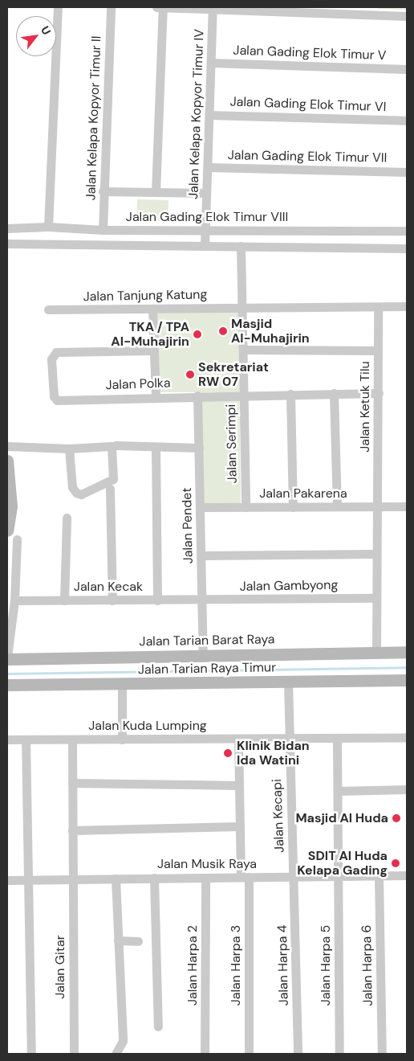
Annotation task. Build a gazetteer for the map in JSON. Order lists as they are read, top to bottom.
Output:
{
  "streets": {
    "street": [
      "Jalan Gading Elok Timur V",
      "Jalan Gading Elok Timur VI",
      "Jalan Kelapa Kopyor Timur IV",
      "Jalan Kelapa Kopyor Timur II",
      "Jalan Gading Elok Timur VII",
      "Jalan Gading Elok Timur VIII",
      "Jalan Tanjung Katung",
      "Jalan Polka",
      "Jalan Ketuk Tilu",
      "Jalan Serimpi",
      "Jalan Pakarena",
      "Jalan Pendet",
      "Jalan Gambyong",
      "Jalan Kecak",
      "Jalan Tarian Barat Raya",
      "Jalan Tarian Raya Timur",
      "Jalan Kuda Lumping",
      "Jalan Kecapi",
      "Jalan Musik Raya",
      "Jalan Harpa 2",
      "Jalan Harpa 3",
      "Jalan Harpa 4",
      "Jalan Harpa 5",
      "Jalan Harpa 6",
      "Jalan Gitar"
    ]
  },
  "crossings": [
    ["Jalan Gading Elok Timur V", "Jalan Kelapa Kopyor Timur IV"],
    ["Jalan Gading Elok Timur VI", "Jalan Kelapa Kopyor Timur IV"],
    ["Jalan Kelapa Kopyor Timur IV", "Jalan Gading Elok Timur VII"],
    ["Jalan Kelapa Kopyor Timur IV", "Jalan Gading Elok Timur VIII"],
    ["Jalan Kelapa Kopyor Timur II", "Jalan Gading Elok Timur VIII"],
    ["Jalan Tanjung Katung", "Jalan Ketuk Tilu"],
    ["Jalan Tanjung Katung", "Jalan Serimpi"],
    ["Jalan Polka", "Jalan Ketuk Tilu"],
    ["Jalan Polka", "Jalan Serimpi"],
    ["Jalan Polka", "Jalan Pendet"],
    ["Jalan Ketuk Tilu", "Jalan Pakarena"],
    ["Jalan Ketuk Tilu", "Jalan Gambyong"],
    ["Jalan Ketuk Tilu", "Jalan Tarian Barat Raya"],
    ["Jalan Serimpi", "Jalan Pakarena"],
    ["Jalan Pakarena", "Jalan Pendet"],
    ["Jalan Pendet", "Jalan Gambyong"],
    ["Jalan Pendet", "Jalan Kecak"],
    ["Jalan Pendet", "Jalan Tarian Barat Raya"],
    ["Jalan Gambyong", "Jalan Kecak"],
    ["Jalan Tarian Raya Timur", "Jalan Kecapi"],
    ["Jalan Kuda Lumping", "Jalan Kecapi"],
    ["Jalan Kuda Lumping", "Jalan Harpa 3"],
    ["Jalan Kuda Lumping", "Jalan Harpa 5"],
    ["Jalan Kuda Lumping", "Jalan Gitar"],
    ["Jalan Kecapi", "Jalan Musik Raya"],
    ["Jalan Kecapi", "Jalan Harpa 4"],
    ["Jalan Musik Raya", "Jalan Harpa 2"],
    ["Jalan Musik Raya", "Jalan Harpa 3"],
    ["Jalan Musik Raya", "Jalan Harpa 4"],
    ["Jalan Musik Raya", "Jalan Harpa 5"],
    ["Jalan Musik Raya", "Jalan Harpa 6"],
    ["Jalan Musik Raya", "Jalan Gitar"]
  ],
  "places": [
    "Masjid Al-Muhajirin",
    "TKA / TPA Al-Muhajirin",
    "Sekretariat RW 07",
    "Klinik Bidan Ida Watini",
    "Masjid Al Huda",
    "SDIT Al Huda Kelapa Gading"
  ],
  "north": "top right"
}
